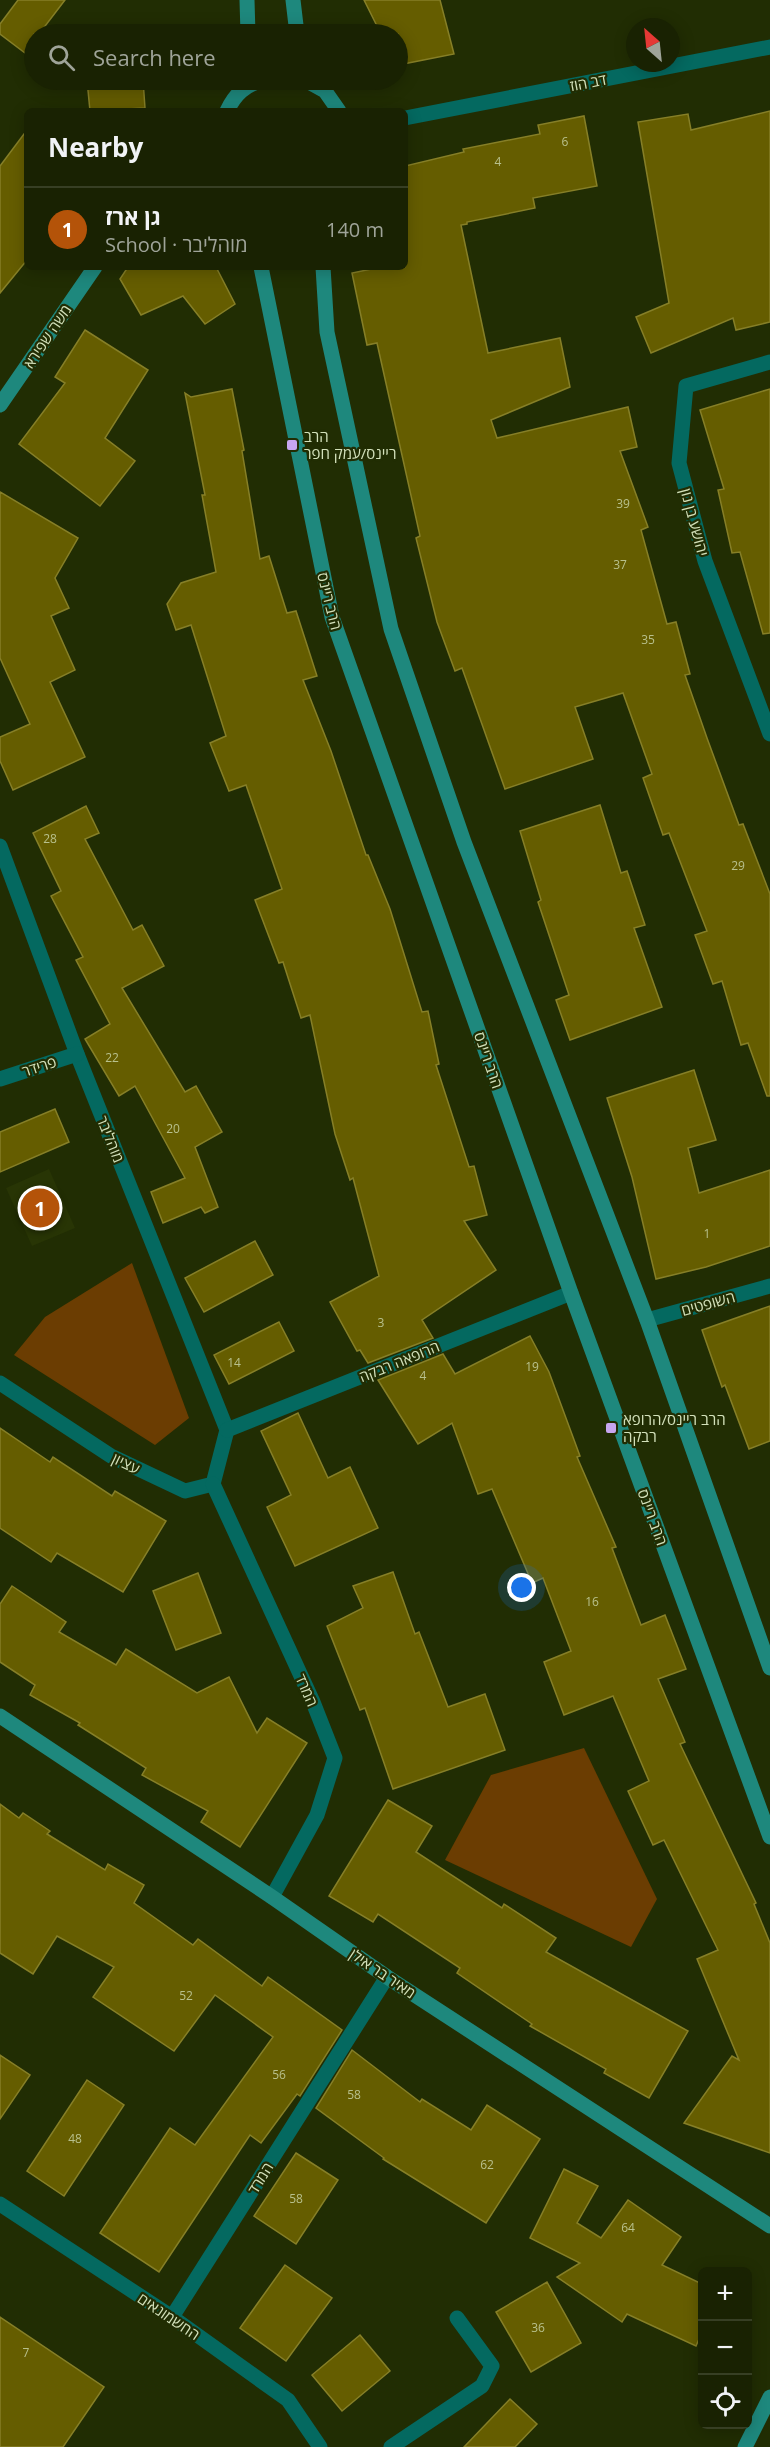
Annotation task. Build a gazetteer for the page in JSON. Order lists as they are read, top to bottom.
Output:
{
  "streets": {
    "main road": ["משה שפירא", "הרב ריינס", "מאיר בר אילן"],
    "street": [
      "דב הוז",
      "יהושע בן נון",
      "פרידר",
      "מוהליבר",
      "השופטים",
      "הרופאה רבקה",
      "עציון",
      "המרד",
      "החשמונאים"
    ]
  },
  "crossings": [
    ["הרב ריינס", "הרופאה רבקה"],
    ["פרידר", "מוהליבר"],
    ["מוהליבר", "הרופאה רבקה"],
    ["עציון", "המרד"],
    ["המרד", "מאיר בר אילן"],
    ["המרד", "החשמונאים"]
  ],
  "places": {
    "transit": ["הרב ריינס/עמק חפר", "הרב ריינס/הרופא רבקה"]
  },
  "house_numbers": [
    "6",
    "4",
    "39",
    "37",
    "35",
    "28",
    "29",
    "22",
    "20",
    "1",
    "3",
    "14",
    "19",
    "4",
    "16",
    "52",
    "56",
    "58",
    "48",
    "62",
    "58",
    "64",
    "36",
    "7"
  ],
  "north": "top left",
  "page": {
    "search": "Search here",
    "heading": "Nearby",
    "list": [
      {
        "mark": "1",
        "name": "גן ארז",
        "note": "School · מוהליבר",
        "value": "140 m"
      }
    ],
    "pins": "1",
    "map_buttons": ["+", "−"]
  }
}
